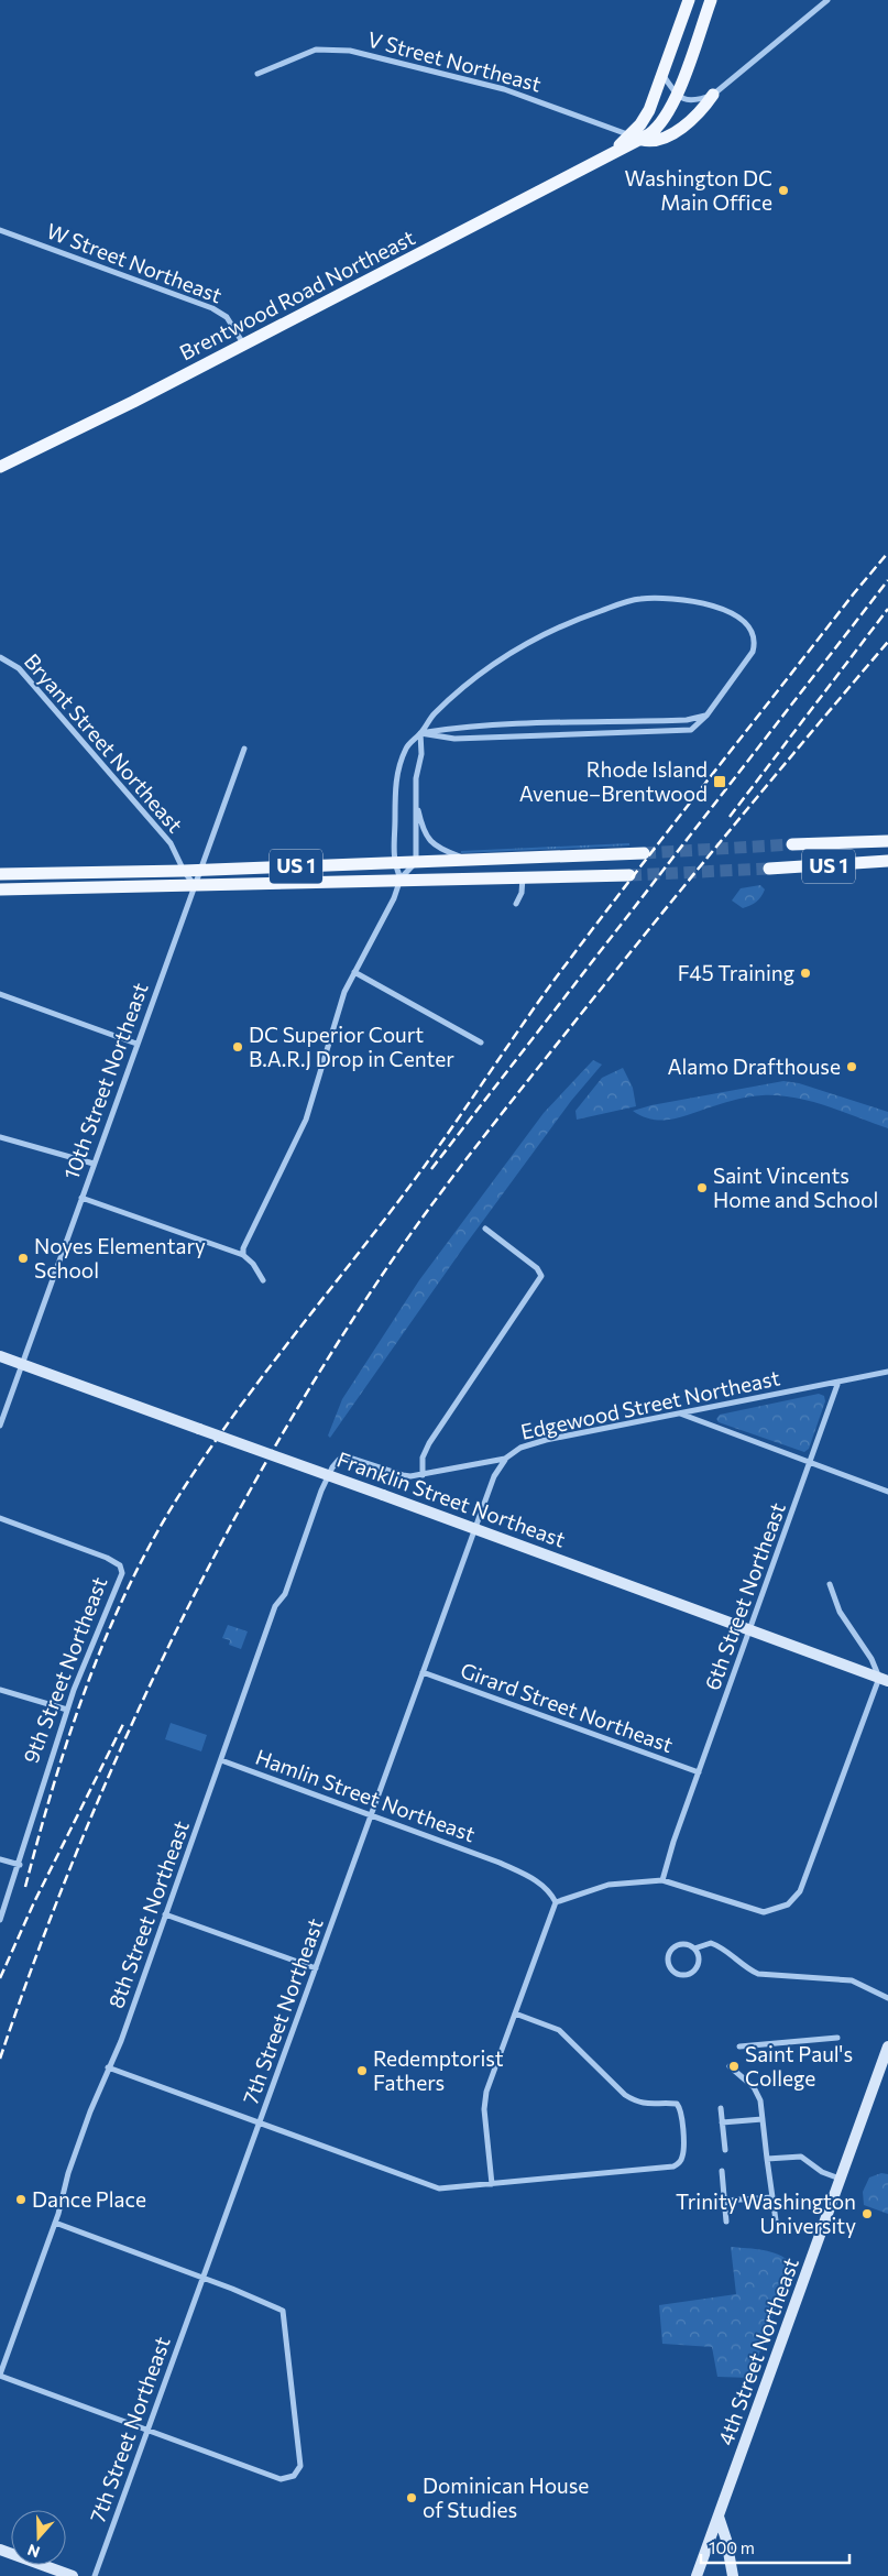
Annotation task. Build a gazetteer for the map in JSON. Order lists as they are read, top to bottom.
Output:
{
  "streets": {
    "main road": ["Brentwood Road Northeast", "US 1"],
    "street": [
      "V Street Northeast",
      "W Street Northeast",
      "Bryant Street Northeast",
      "10th Street Northeast",
      "Edgewood Street Northeast",
      "Franklin Street Northeast",
      "6th Street Northeast",
      "9th Street Northeast",
      "Girard Street Northeast",
      "Hamlin Street Northeast",
      "8th Street Northeast",
      "7th Street Northeast",
      "4th Street Northeast"
    ]
  },
  "crossings": [
    ["V Street Northeast", "Brentwood Road Northeast"],
    ["W Street Northeast", "Brentwood Road Northeast"],
    ["Bryant Street Northeast", "US 1"],
    ["Bryant Street Northeast", "10th Street Northeast"],
    ["US 1", "10th Street Northeast"],
    ["10th Street Northeast", "Franklin Street Northeast"],
    ["Edgewood Street Northeast", "6th Street Northeast"],
    ["Edgewood Street Northeast", "8th Street Northeast"],
    ["Edgewood Street Northeast", "7th Street Northeast"],
    ["Franklin Street Northeast", "6th Street Northeast"],
    ["Franklin Street Northeast", "7th Street Northeast"],
    ["6th Street Northeast", "Girard Street Northeast"],
    ["Girard Street Northeast", "7th Street Northeast"],
    ["Hamlin Street Northeast", "8th Street Northeast"],
    ["Hamlin Street Northeast", "7th Street Northeast"]
  ],
  "places": {
    "other": [
      "Washington DC Main Office",
      "F45 Training",
      "DC Superior Court B.A.R.J Drop in Center",
      "Alamo Drafthouse",
      "Saint Vincents Home and School",
      "Noyes Elementary School",
      "Saint Paul's College",
      "Redemptorist Fathers",
      "Dance Place",
      "Trinity Washington University",
      "Dominican House of Studies"
    ],
    "transit": ["Rhode Island Avenue–Brentwood"]
  },
  "scale_bar": "100 m",
  "north": "bottom"
}
